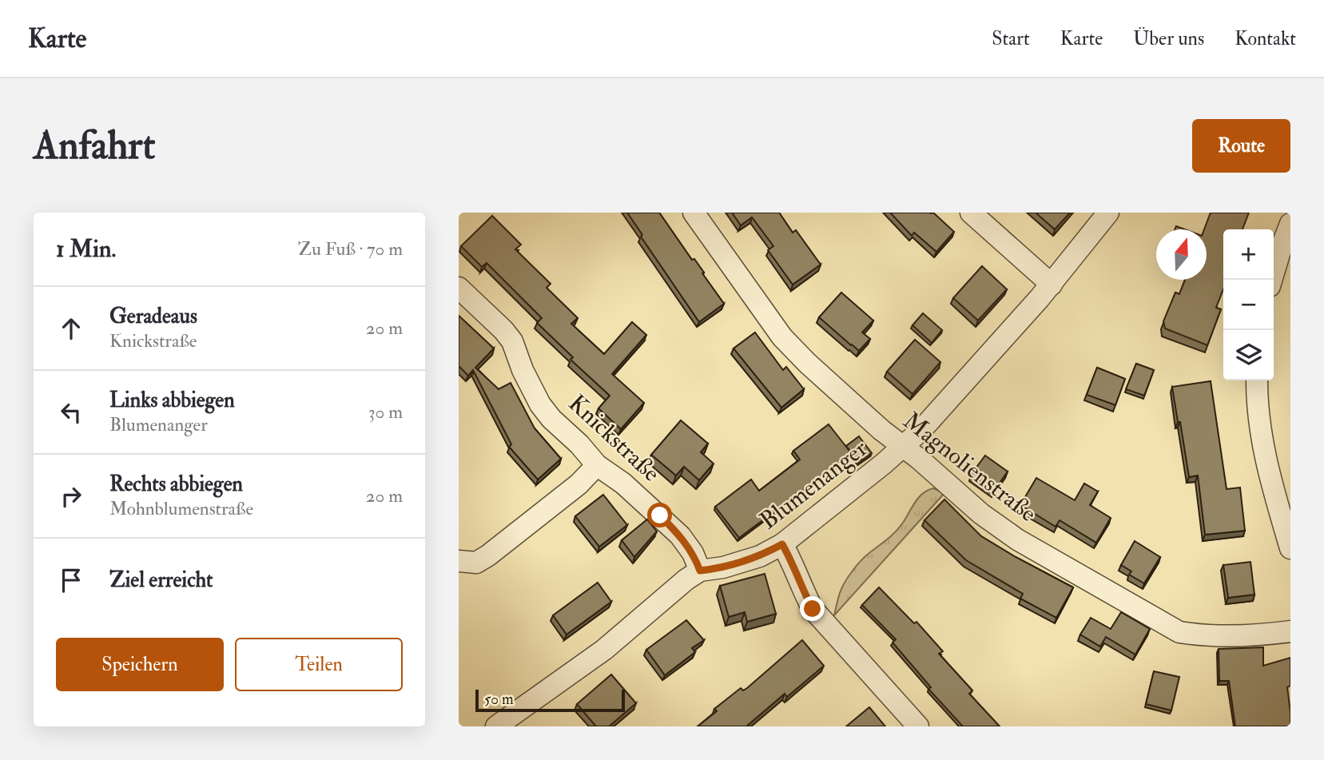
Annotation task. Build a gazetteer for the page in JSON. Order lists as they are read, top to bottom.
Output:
{
  "streets": {
    "street": ["Knickstraße", "Magnolienstraße", "Blumenanger"]
  },
  "crossings": [
    ["Knickstraße", "Blumenanger"],
    ["Magnolienstraße", "Blumenanger"]
  ],
  "scale_bar": "50 m",
  "north": "top",
  "page": {
    "header": "Karte",
    "nav": [
      "Start",
      "Karte",
      "Über uns",
      "Kontakt"
    ],
    "buttons": [
      "Route",
      ["Speichern", "Teilen"]
    ],
    "title": "Anfahrt",
    "heading": ["1 Min.", "Zu Fuß · 70 m"],
    "map_buttons": ["+", "−"],
    "list": [
      ["Geradeaus", "Knickstraße", "20 m"],
      ["Links abbiegen", "Blumenanger", "30 m"],
      ["Rechts abbiegen", "Mohnblumenstraße", "20 m"],
      "Ziel erreicht"
    ],
    "scale": "50 m"
  }
}
